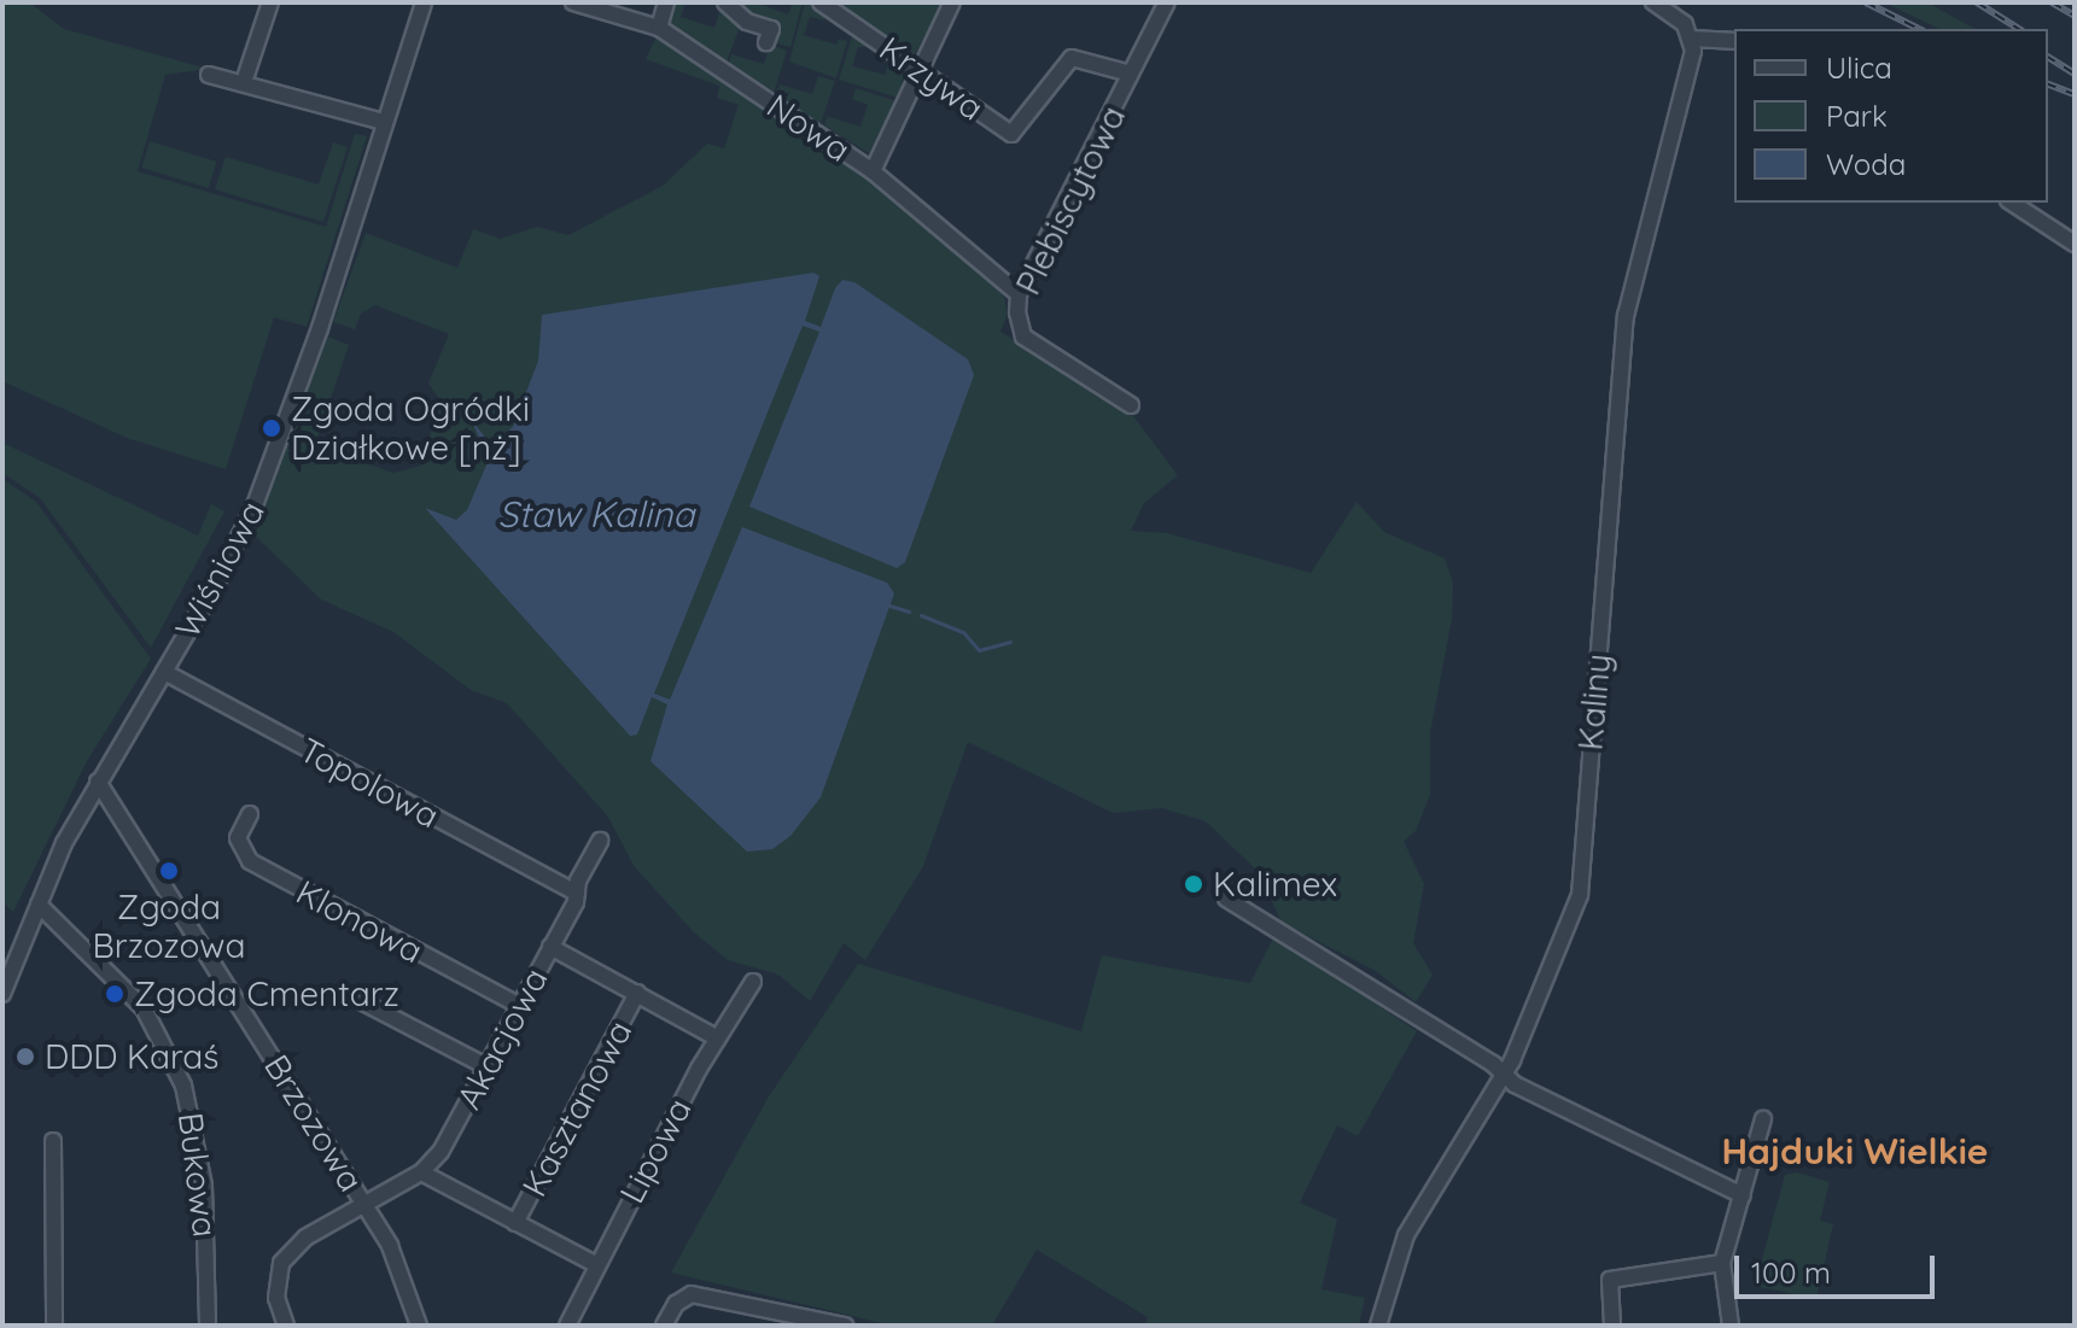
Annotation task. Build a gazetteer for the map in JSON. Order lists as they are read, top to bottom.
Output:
{
  "streets": {
    "street": [
      "Krzywa",
      "Nowa",
      "Plebiscytowa",
      "Wiśniowa",
      "Kaliny",
      "Topolowa",
      "Klonowa",
      "Akacjowa",
      "Kasztanowa",
      "Brzozowa",
      "Lipowa",
      "Bukowa"
    ]
  },
  "crossings": [
    ["Krzywa", "Plebiscytowa"],
    ["Nowa", "Plebiscytowa"],
    ["Wiśniowa", "Topolowa"],
    ["Wiśniowa", "Brzozowa"],
    ["Wiśniowa", "Bukowa"],
    ["Topolowa", "Akacjowa"],
    ["Klonowa", "Akacjowa"],
    ["Akacjowa", "Brzozowa"]
  ],
  "districts": ["Hajduki Wielkie"],
  "water": ["Staw Kalina"],
  "places": [
    "Zgoda Ogródki Działkowe [nż]",
    "Zgoda Brzozowa",
    "Kalimex",
    "Zgoda Cmentarz",
    "DDD Karaś"
  ],
  "legend": ["Ulica", "Park", "Woda"],
  "scale_bar": "100 m"
}
